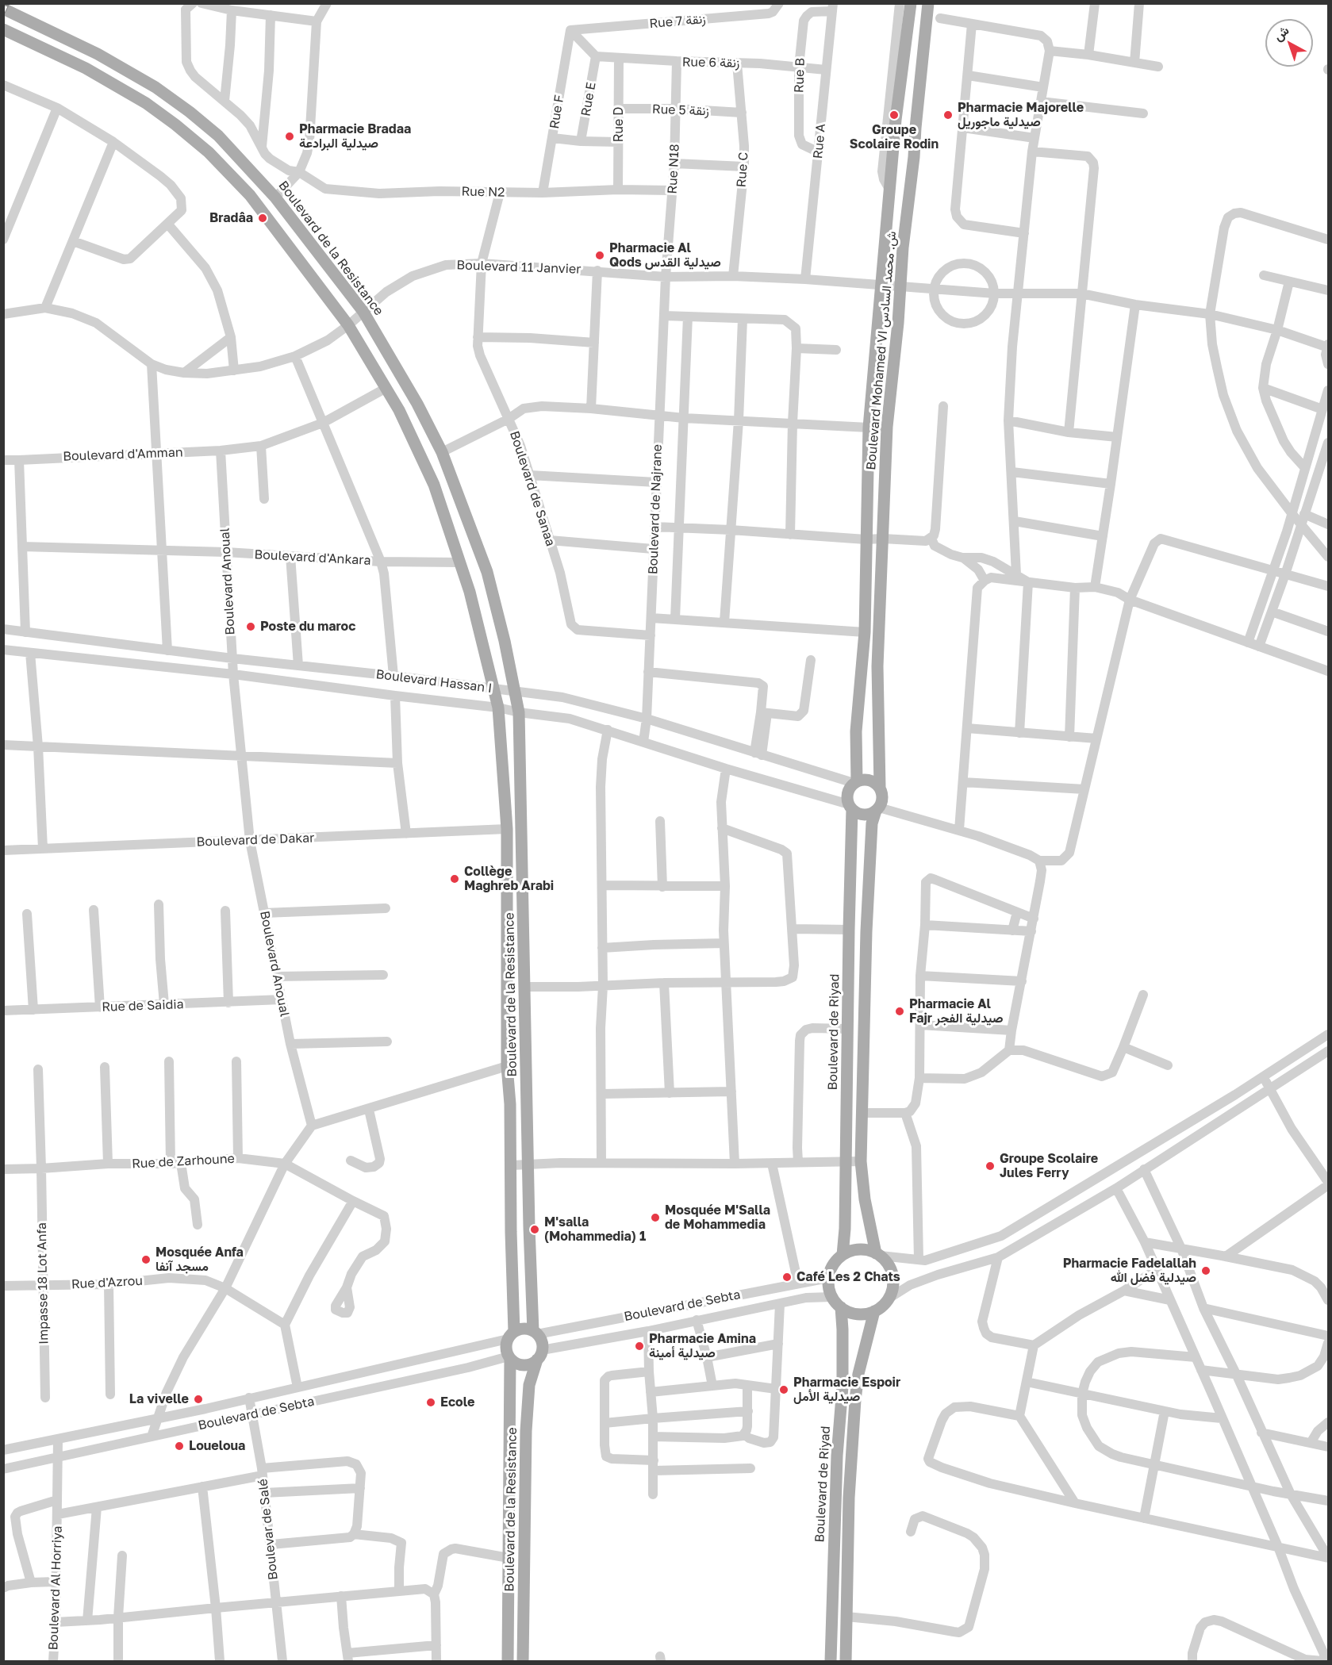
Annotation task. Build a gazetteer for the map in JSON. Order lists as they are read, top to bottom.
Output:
{
  "streets": {
    "main road": ["Boulevard de la Resistance", "Boulevard Mohamed VI ش. محمد السادس", "Boulevard de Riyad"],
    "street": [
      "Rue 7 زنقة",
      "Rue 6 زنقة",
      "Rue B",
      "Rue E",
      "Rue 5 زنقة",
      "Rue F",
      "Rue D",
      "Rue A",
      "Rue N18",
      "Rue C",
      "Rue N2",
      "Boulevard 11 Janvier",
      "Boulevard d'Amman",
      "Boulevard de Sanaa",
      "Boulevard de Najrane",
      "Boulevard d'Ankara",
      "Boulevard Anoual",
      "Boulevard Hassan I",
      "Boulevard de Dakar",
      "Rue de Saidia",
      "Rue de Zarhoune",
      "Rue d'Azrou",
      "Impasse 18 Lot Anfa",
      "Boulevard de Sebta",
      "Boulevar de Salé",
      "Boulevard Al Horriya"
    ]
  },
  "crossings": [
    ["Rue 7 زنقة", "Rue F"],
    ["Rue 6 زنقة", "Rue B"],
    ["Rue 6 زنقة", "Rue E"],
    ["Rue 6 زنقة", "Rue D"],
    ["Rue 6 زنقة", "Rue A"],
    ["Rue 6 زنقة", "Rue N18"],
    ["Rue 6 زنقة", "Rue C"],
    ["Rue B", "Rue A"],
    ["Rue 5 زنقة", "Rue D"],
    ["Rue 5 زنقة", "Rue N18"],
    ["Rue 5 زنقة", "Rue C"],
    ["Rue F", "Rue N2"],
    ["Rue D", "Rue N2"],
    ["Rue A", "Boulevard 11 Janvier"],
    ["Rue N18", "Rue N2"],
    ["Rue N18", "Boulevard 11 Janvier"],
    ["Rue N18", "Boulevard de Najrane"],
    ["Rue C", "Boulevard 11 Janvier"],
    ["Rue N2", "Boulevard de Sanaa"],
    ["Boulevard de la Resistance", "Boulevard 11 Janvier"],
    ["Boulevard de la Resistance", "Boulevard d'Amman"],
    ["Boulevard de la Resistance", "Boulevard d'Ankara"],
    ["Boulevard de la Resistance", "Boulevard Hassan I"],
    ["Boulevard de la Resistance", "Boulevard de Dakar"],
    ["Boulevard de la Resistance", "Boulevard de Sebta"],
    ["Boulevard 11 Janvier", "Boulevard Mohamed VI ش. محمد السادس"],
    ["Boulevard 11 Janvier", "Boulevard de Sanaa"],
    ["Boulevard 11 Janvier", "Boulevard de Najrane"],
    ["Boulevard Mohamed VI ش. محمد السادس", "Boulevard Hassan I"],
    ["Boulevard Mohamed VI ش. محمد السادس", "Boulevard de Riyad"],
    ["Boulevard d'Amman", "Boulevard Anoual"],
    ["Boulevard de Sanaa", "Boulevard de Najrane"],
    ["Boulevard de Najrane", "Boulevard Hassan I"],
    ["Boulevard d'Ankara", "Boulevard Anoual"],
    ["Boulevard Anoual", "Boulevard Hassan I"],
    ["Boulevard Anoual", "Boulevard de Dakar"],
    ["Boulevard Anoual", "Rue de Saidia"],
    ["Boulevard Hassan I", "Boulevard de Riyad"],
    ["Boulevard de Riyad", "Boulevard de Sebta"],
    ["Rue de Zarhoune", "Impasse 18 Lot Anfa"],
    ["Rue d'Azrou", "Impasse 18 Lot Anfa"],
    ["Boulevard de Sebta", "Boulevar de Salé"],
    ["Boulevard de Sebta", "Boulevard Al Horriya"]
  ],
  "places": [
    "Groupe Scolaire Rodin",
    "Pharmacie Majorelle صيدلية ماجوريل",
    "Pharmacie Bradaa صيدلية البرادعة",
    "Bradâa",
    "Pharmacie Al Qods صيدلية القدس",
    "Poste du maroc",
    "Collège Maghreb Arabi",
    "Pharmacie Al Fajr صيدلية الفجر",
    "Groupe Scolaire Jules Ferry",
    "Mosquée M'Salla de Mohammedia",
    "M'salla (Mohammedia) 1",
    "Mosquée Anfa مسجد آنفا",
    "Pharmacie Fadelallah صيدلية فضل الله",
    "Café Les 2 Chats",
    "Pharmacie Amina صيدلية أمينة",
    "Pharmacie Espoir صيدلية الأمل",
    "La vivelle",
    "Ecole",
    "Loueloua"
  ],
  "north": "top left"
}
